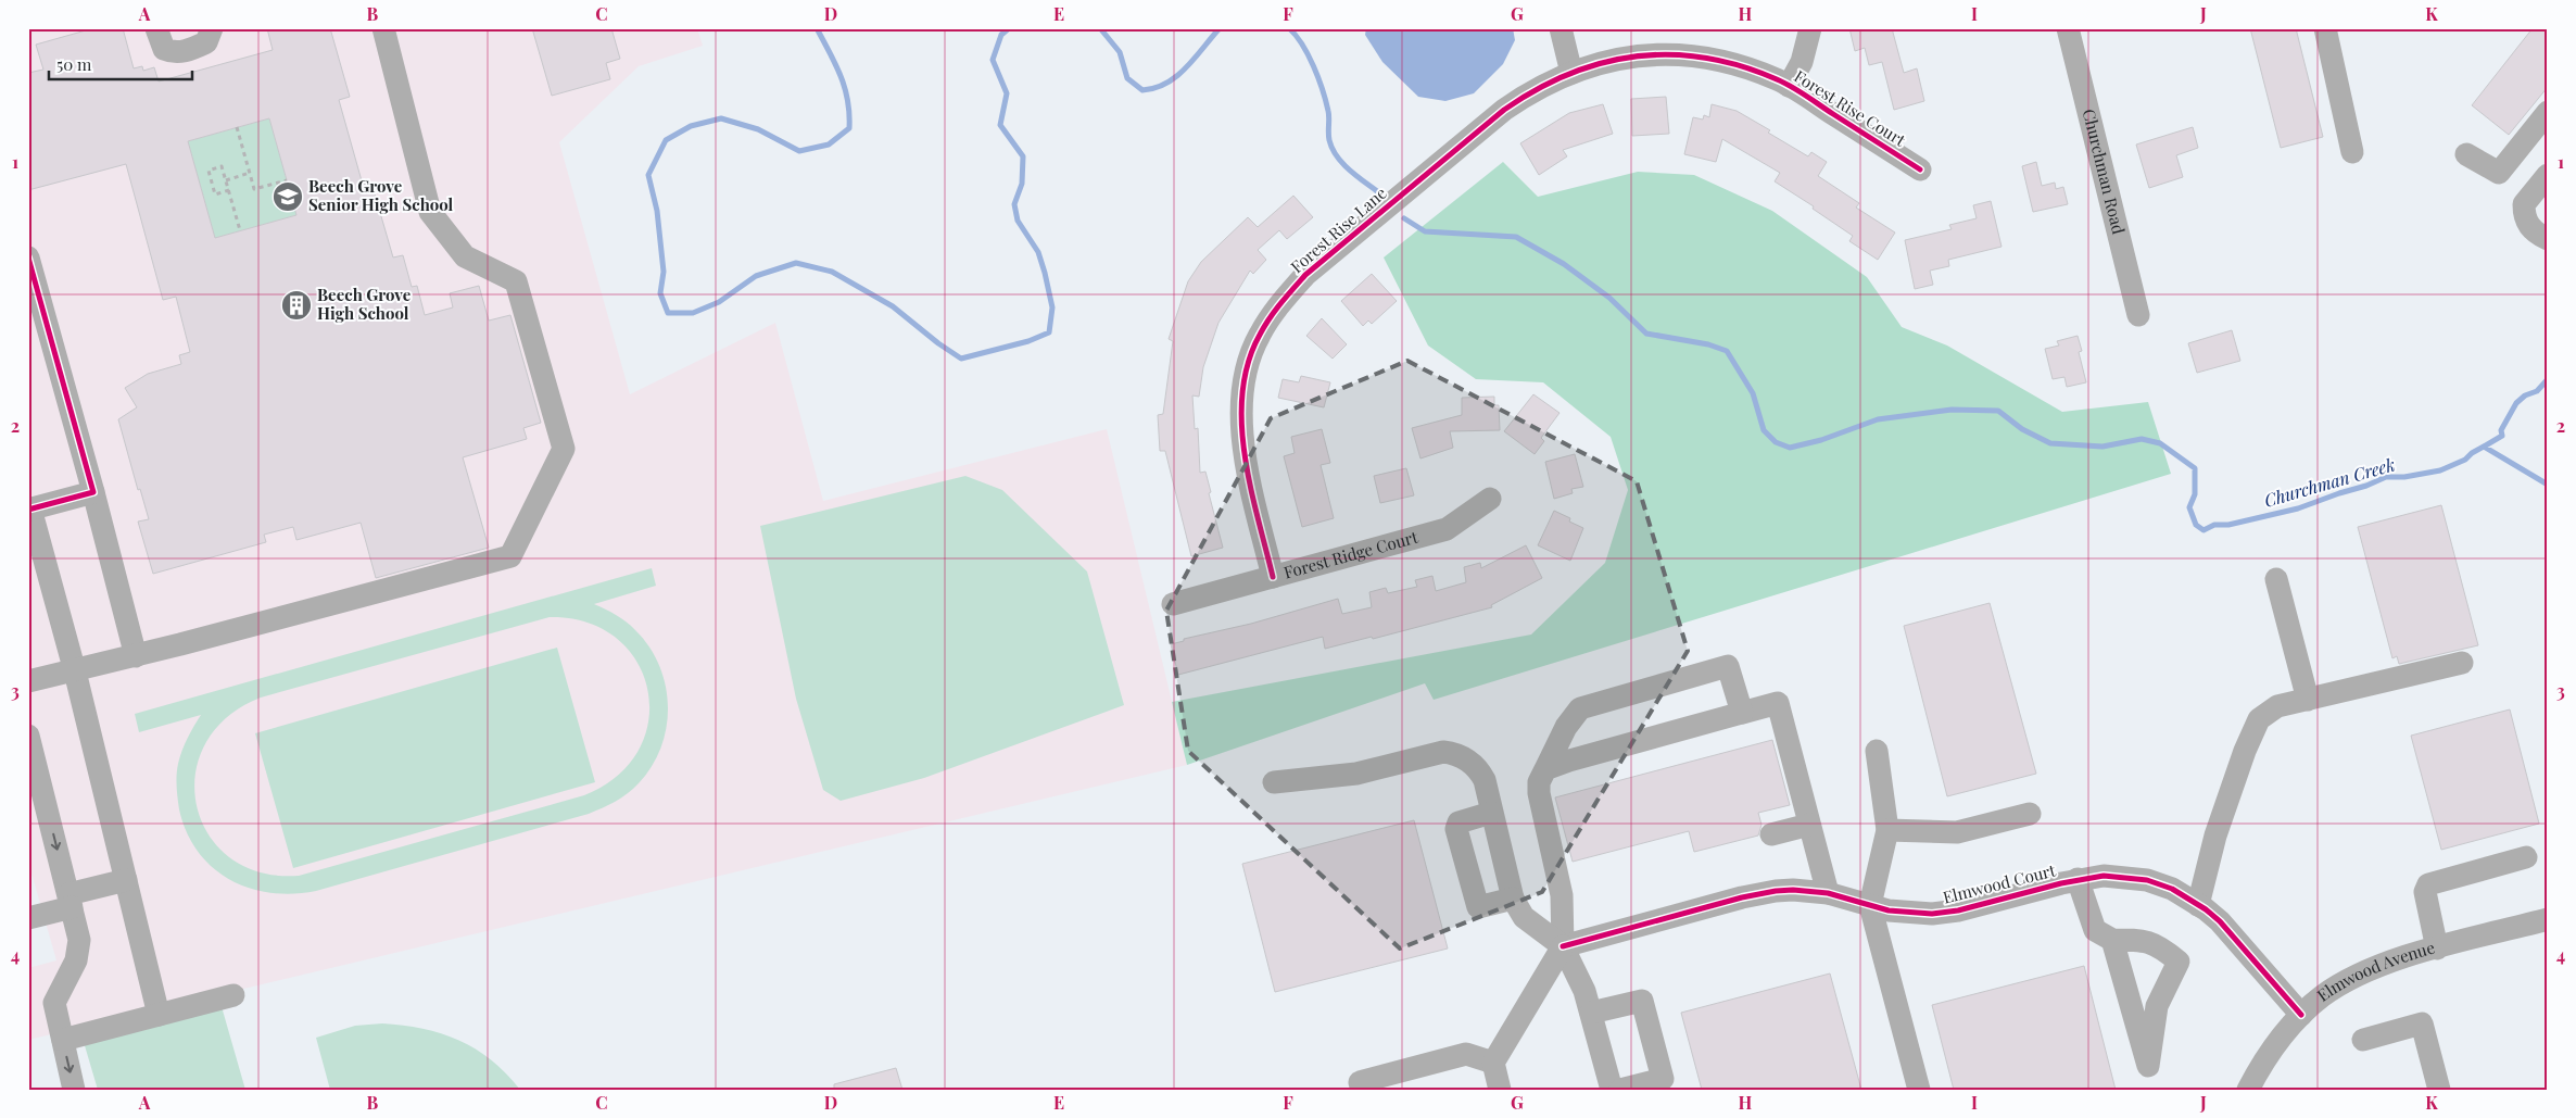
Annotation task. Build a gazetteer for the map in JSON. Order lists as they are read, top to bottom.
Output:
{
  "streets": {
    "street": [
      "Forest Rise Court",
      "Churchman Road",
      "Forest Rise Lane",
      "Forest Ridge Court",
      "Elmwood Court",
      "Elmwood Avenue"
    ]
  },
  "crossings": [
    ["Forest Rise Court", "Forest Rise Lane"],
    ["Forest Rise Lane", "Forest Ridge Court"],
    ["Elmwood Court", "Elmwood Avenue"]
  ],
  "water": ["Churchman Creek"],
  "places": {
    "school or university": ["Beech Grove Senior High School"],
    "building": ["Beech Grove High School"]
  },
  "scale_bar": "50 m",
  "grid": {
    "columns": [
      "A",
      "B",
      "C",
      "D",
      "E",
      "F",
      "G",
      "H",
      "I",
      "J",
      "K"
    ],
    "rows": [
      "1",
      "2",
      "3",
      "4"
    ]
  }
}
